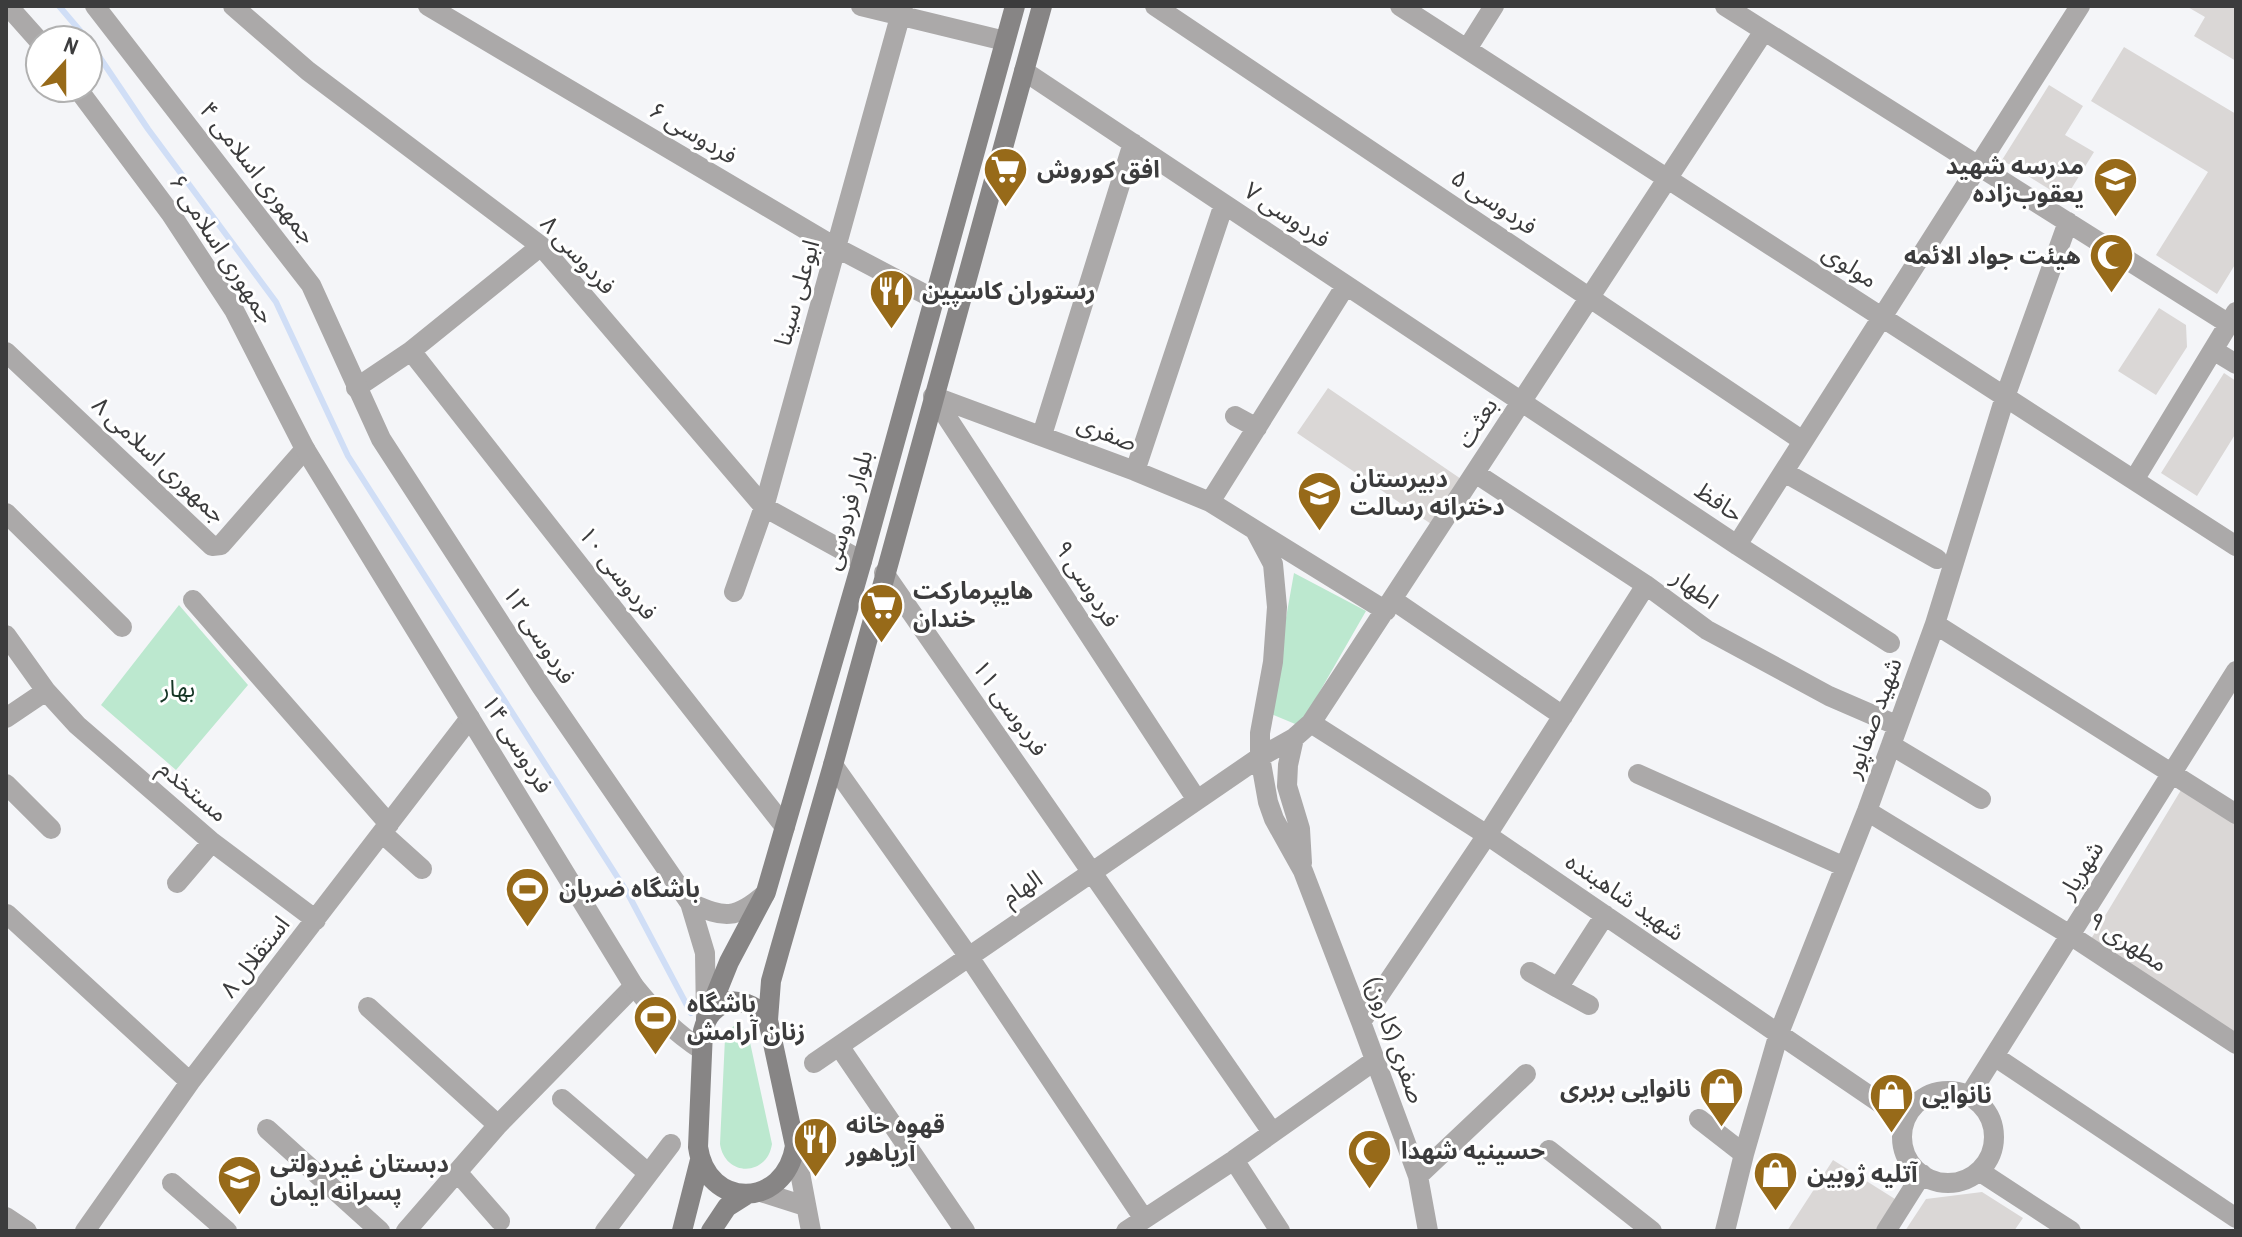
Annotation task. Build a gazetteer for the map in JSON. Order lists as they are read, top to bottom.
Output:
{
  "streets": {
    "main road": ["بلوار فردوسی"],
    "street": [
      "فردوسی ۶",
      "جمهوری اسلامی ۴",
      "فردوسی ۵",
      "فردوسی ۷",
      "جمهوری اسلامی ۶",
      "فردوسی ۸",
      "مولوی",
      "ابوعلی سینا",
      "بعثت",
      "صفری",
      "جمهوری اسلامی ۸",
      "حافظ",
      "فردوسی ۱۰",
      "فردوسی ۹",
      "اطهار",
      "فردوسی ۱۲",
      "فردوسی ۱۱",
      "شهید صفاپور",
      "فردوسی ۱۴",
      "مستخدم",
      "شهریار",
      "الهام",
      "شهید شاهبنده",
      "مطهری ۹",
      "استقلال ۸",
      "صفری (کارون)"
    ]
  },
  "crossings": [
    ["فردوسی ۶", "ابوعلی سینا"],
    ["فردوسی ۶", "بلوار فردوسی"],
    ["جمهوری اسلامی ۴", "فردوسی ۱۲"],
    ["فردوسی ۵", "بعثت"],
    ["فردوسی ۷", "بعثت"],
    ["فردوسی ۷", "حافظ"],
    ["جمهوری اسلامی ۶", "جمهوری اسلامی ۸"],
    ["جمهوری اسلامی ۶", "فردوسی ۱۴"],
    ["فردوسی ۸", "ابوعلی سینا"],
    ["فردوسی ۸", "بلوار فردوسی"],
    ["مولوی", "بعثت"],
    ["مولوی", "شهید صفاپور"],
    ["بعثت", "صفری"],
    ["بعثت", "حافظ"],
    ["بعثت", "اطهار"],
    ["بعثت", "الهام"],
    ["بعثت", "شهید شاهبنده"],
    ["صفری", "فردوسی ۹"],
    ["جمهوری اسلامی ۸", "فردوسی ۱۴"],
    ["بلوار فردوسی", "فردوسی ۱۰"],
    ["بلوار فردوسی", "فردوسی ۱۲"],
    ["بلوار فردوسی", "فردوسی ۱۴"],
    ["فردوسی ۹", "الهام"],
    ["اطهار", "شهید صفاپور"],
    ["فردوسی ۱۱", "الهام"],
    ["شهید صفاپور", "شهید شاهبنده"],
    ["شهید صفاپور", "مطهری ۹"],
    ["فردوسی ۱۴", "استقلال ۸"],
    ["مستخدم", "استقلال ۸"],
    ["شهریار", "شهید شاهبنده"],
    ["شهریار", "مطهری ۹"]
  ],
  "parks": ["بهار"],
  "places": {
    "supermarket": ["افق کوروش", "هایپرمارکت خندان"],
    "school or university": ["مدرسه شهید یعقوب‌زاده", "دبیرستان دخترانه رسالت", "دبستان غیردولتی پسرانه ایمان"],
    "mosque": ["هیئت جواد الائمه", "حسینیه شهدا"],
    "restaurant": ["رستوران کاسپین", "قهوه خانه آریاهور"],
    "sports": ["باشگاه ضربان", "باشگاه زنان آرامش"],
    "shop": ["نانوایی بربری", "نانوایی", "آتلیه ژوبین"]
  },
  "north": "top"
}
